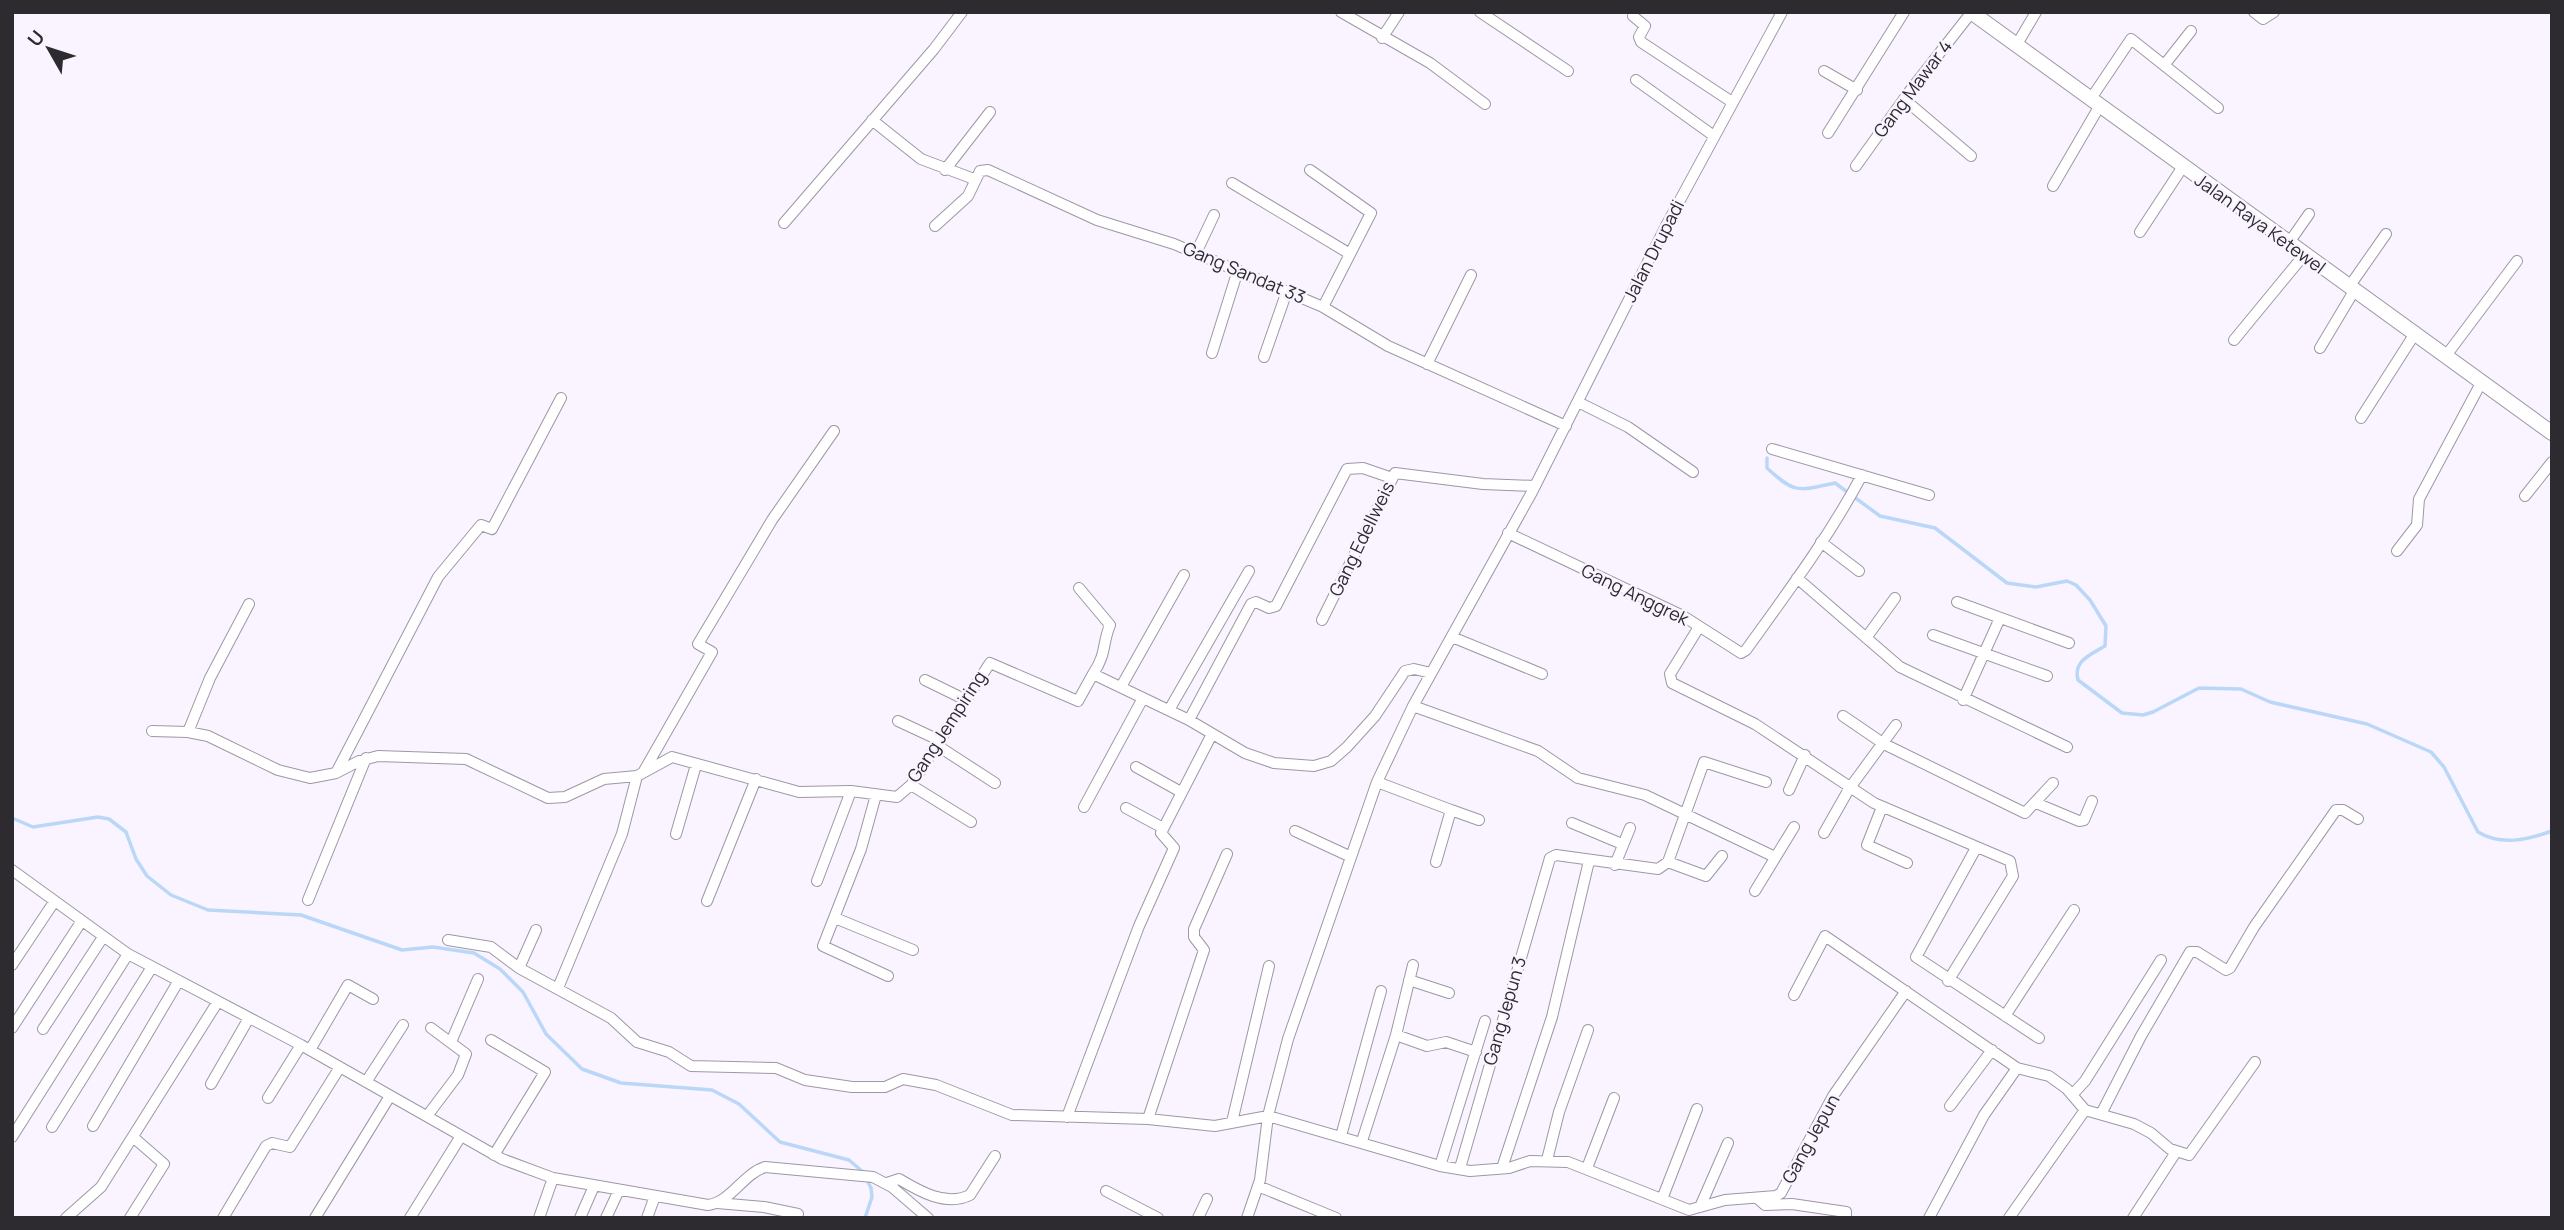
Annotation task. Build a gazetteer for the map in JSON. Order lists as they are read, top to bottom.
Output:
{
  "streets": {
    "main road": ["Jalan Raya Ketewel"],
    "street": [
      "Gang Mawar 4",
      "Jalan Drupadi",
      "Gang Sandat 33",
      "Gang Edellweis",
      "Gang Anggrek",
      "Gang Jempiring",
      "Gang Jepun 3",
      "Gang Jepun"
    ]
  },
  "crossings": [
    ["Gang Mawar 4", "Jalan Raya Ketewel"],
    ["Jalan Drupadi", "Gang Sandat 33"],
    ["Jalan Drupadi", "Gang Edellweis"],
    ["Jalan Drupadi", "Gang Anggrek"],
    ["Jalan Drupadi", "Gang Jepun"],
    ["Gang Jepun 3", "Gang Jepun"]
  ],
  "north": "top left"
}
